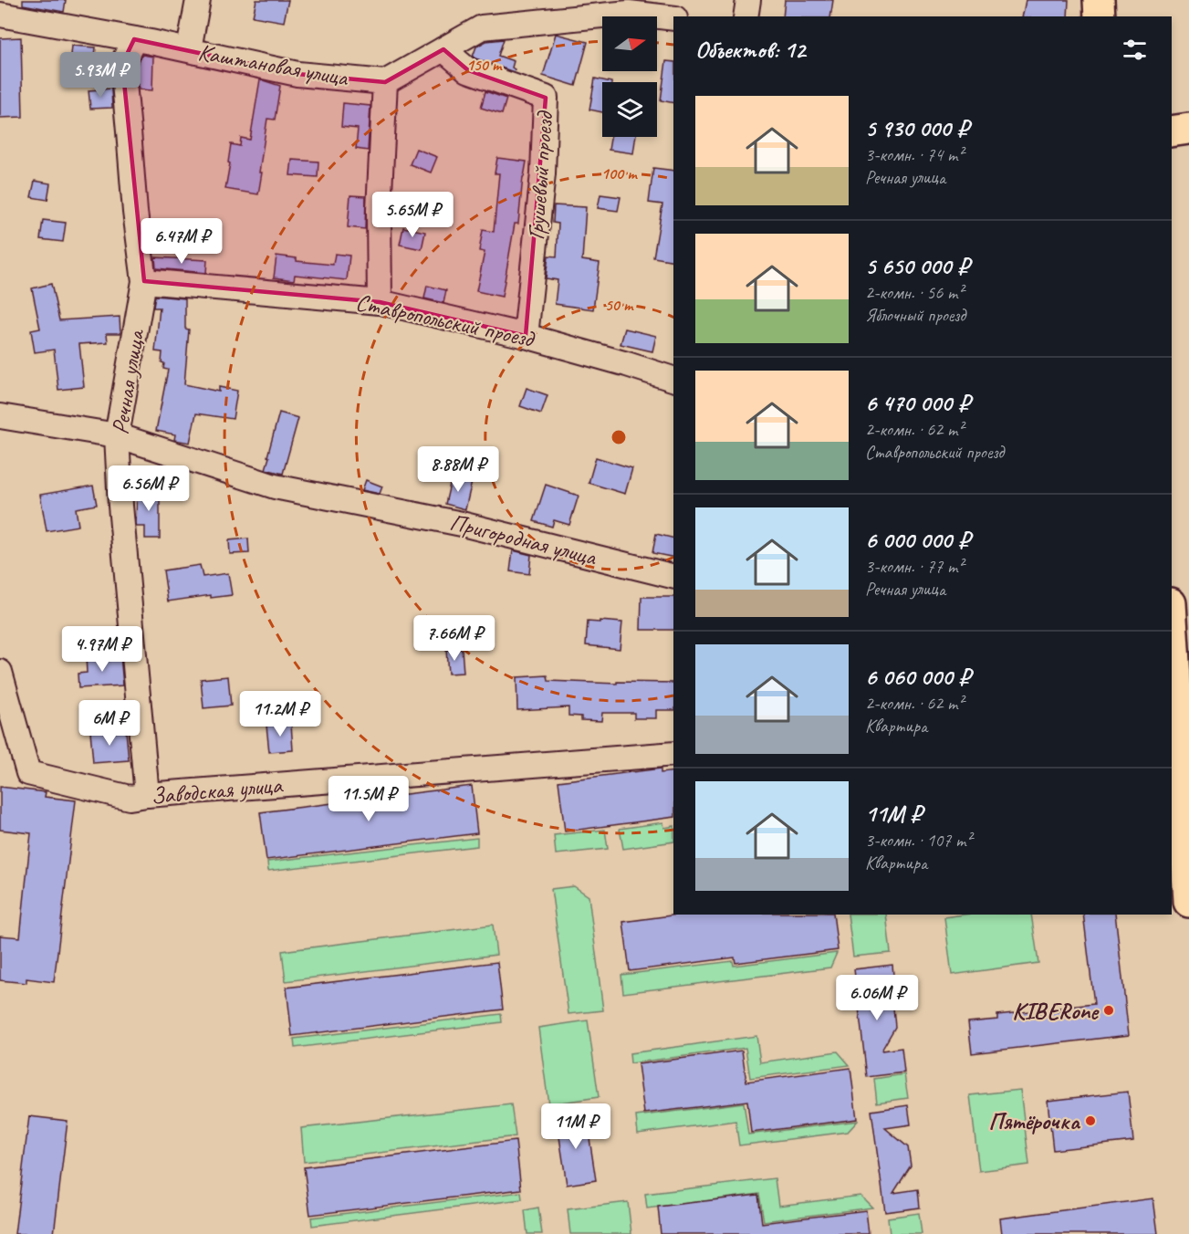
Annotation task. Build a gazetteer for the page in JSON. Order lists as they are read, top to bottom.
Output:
{
  "streets": {
    "street": [
      "Каштановая улица",
      "Грушевый проезд",
      "Ставропольский проезд",
      "Речная улица",
      "Пригородная улица",
      "Заводская улица"
    ]
  },
  "crossings": [
    ["Каштановая улица", "Речная улица"],
    ["Грушевый проезд", "Ставропольский проезд"],
    ["Ставропольский проезд", "Речная улица"],
    ["Речная улица", "Пригородная улица"],
    ["Речная улица", "Заводская улица"]
  ],
  "places": ["KIBERone", "Пятёрочка"],
  "north": "right",
  "page": {
    "heading": "Объектов: 12",
    "price": [
      "5.93M ₽",
      "5.65M ₽",
      "6.47M ₽",
      "8.88M ₽",
      "6.56M ₽",
      "7.66M ₽",
      "4.97M ₽",
      "11.2M ₽",
      "6M ₽",
      "11.5M ₽",
      "6.06M ₽",
      "11M ₽"
    ],
    "list": [
      {
        "name": "5 930 000 ₽",
        "note": "3-комн. · 74 m² · Речная улица"
      },
      {
        "name": "5 650 000 ₽",
        "note": "2-комн. · 56 m² · Яблочный проезд"
      },
      {
        "name": "6 470 000 ₽",
        "note": "2-комн. · 62 m² · Ставропольский проезд"
      },
      {
        "name": "6 000 000 ₽",
        "note": "3-комн. · 77 m² · Речная улица"
      },
      {
        "name": "6 060 000 ₽",
        "note": "2-комн. · 62 m² · Квартира"
      },
      {
        "name": "11M ₽",
        "note": "3-комн. · 107 m² · Квартира"
      }
    ]
  },
  "rings": ["150 m", "100 m", "50 m"]
}
